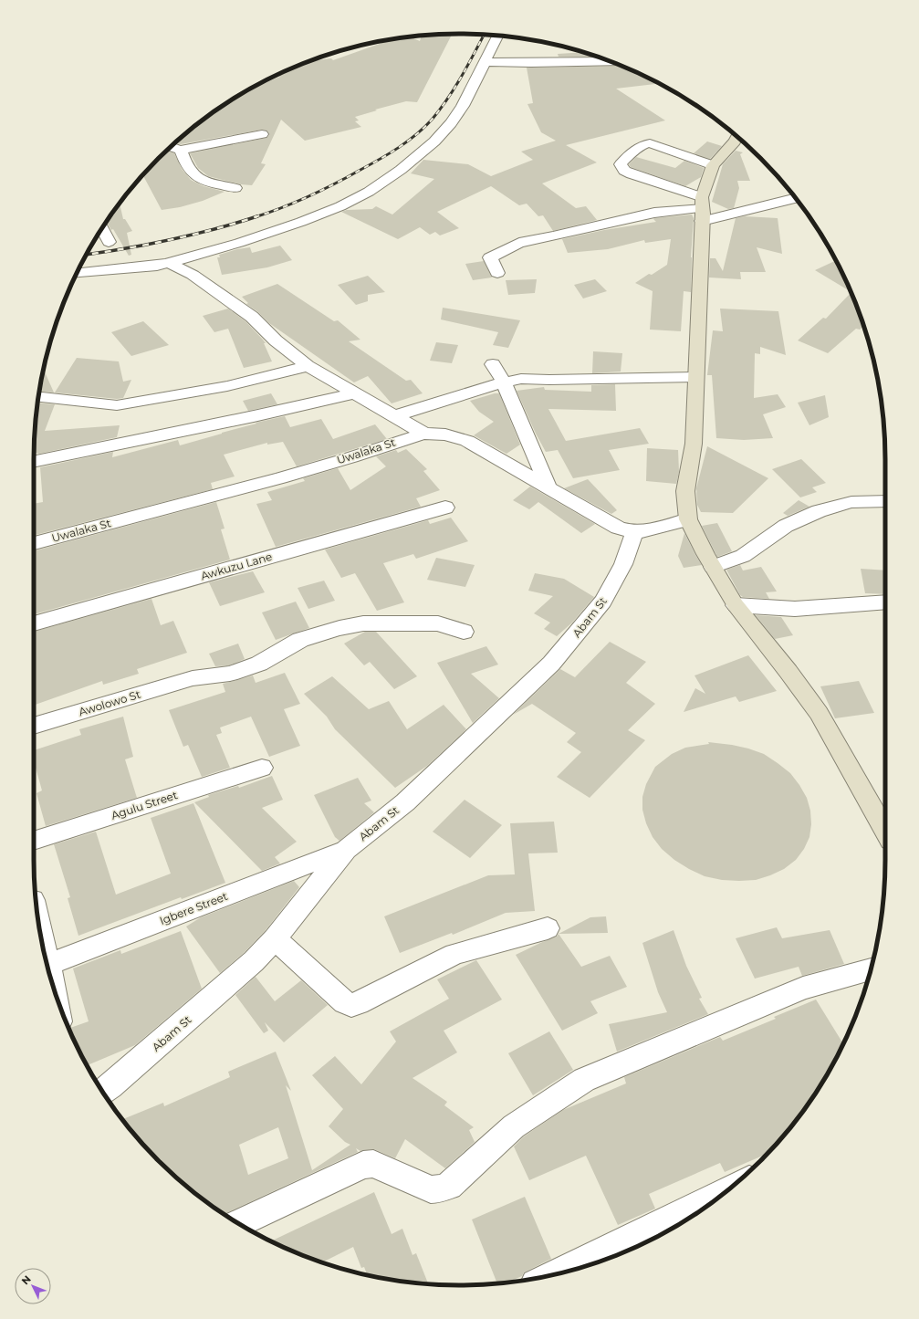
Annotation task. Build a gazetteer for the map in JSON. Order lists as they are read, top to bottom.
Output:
{
  "streets": {
    "street": [
      "Uwalaka St",
      "Awkuzu Lane",
      "Abam St",
      "Awolowo St",
      "Agulu Street",
      "Igbere Street"
    ]
  },
  "crossings": [
    ["Uwalaka St", "Abam St"],
    ["Abam St", "Igbere Street"]
  ],
  "north": "top left"
}
